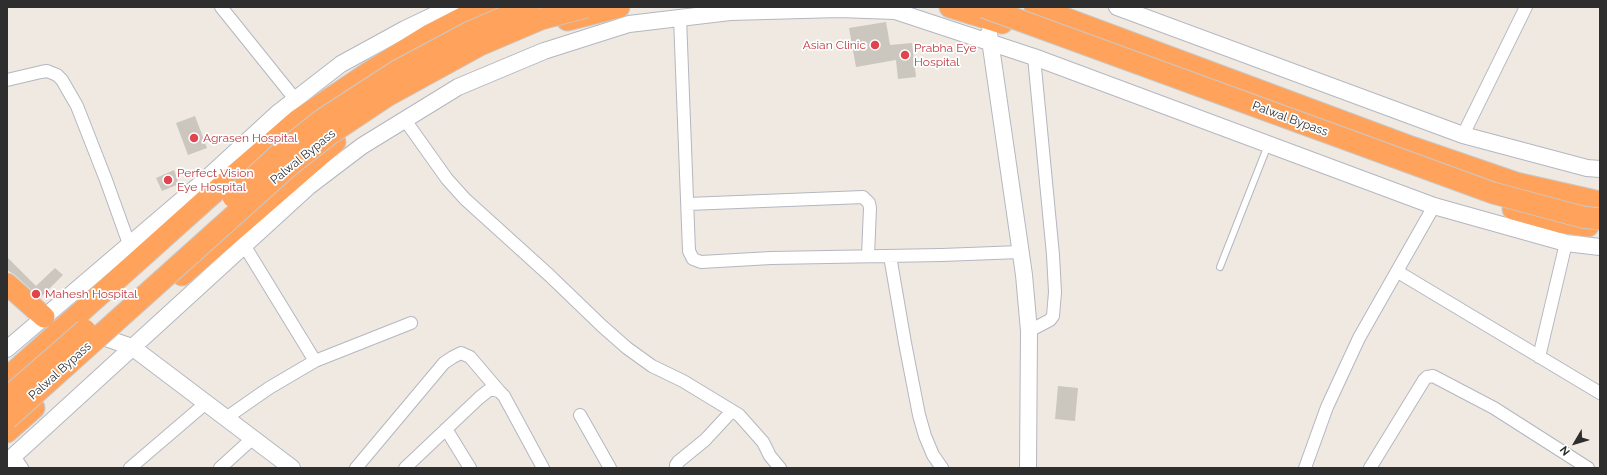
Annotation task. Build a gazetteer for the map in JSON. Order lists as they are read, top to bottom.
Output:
{
  "streets": {
    "highway": ["Palwal Bypass"]
  },
  "places": [
    "Asian Clinic",
    "Prabha Eye Hospital",
    "Agrasen Hospital",
    "Perfect Vision Eye Hospital",
    "Mahesh Hospital"
  ],
  "north": "bottom left"
}
